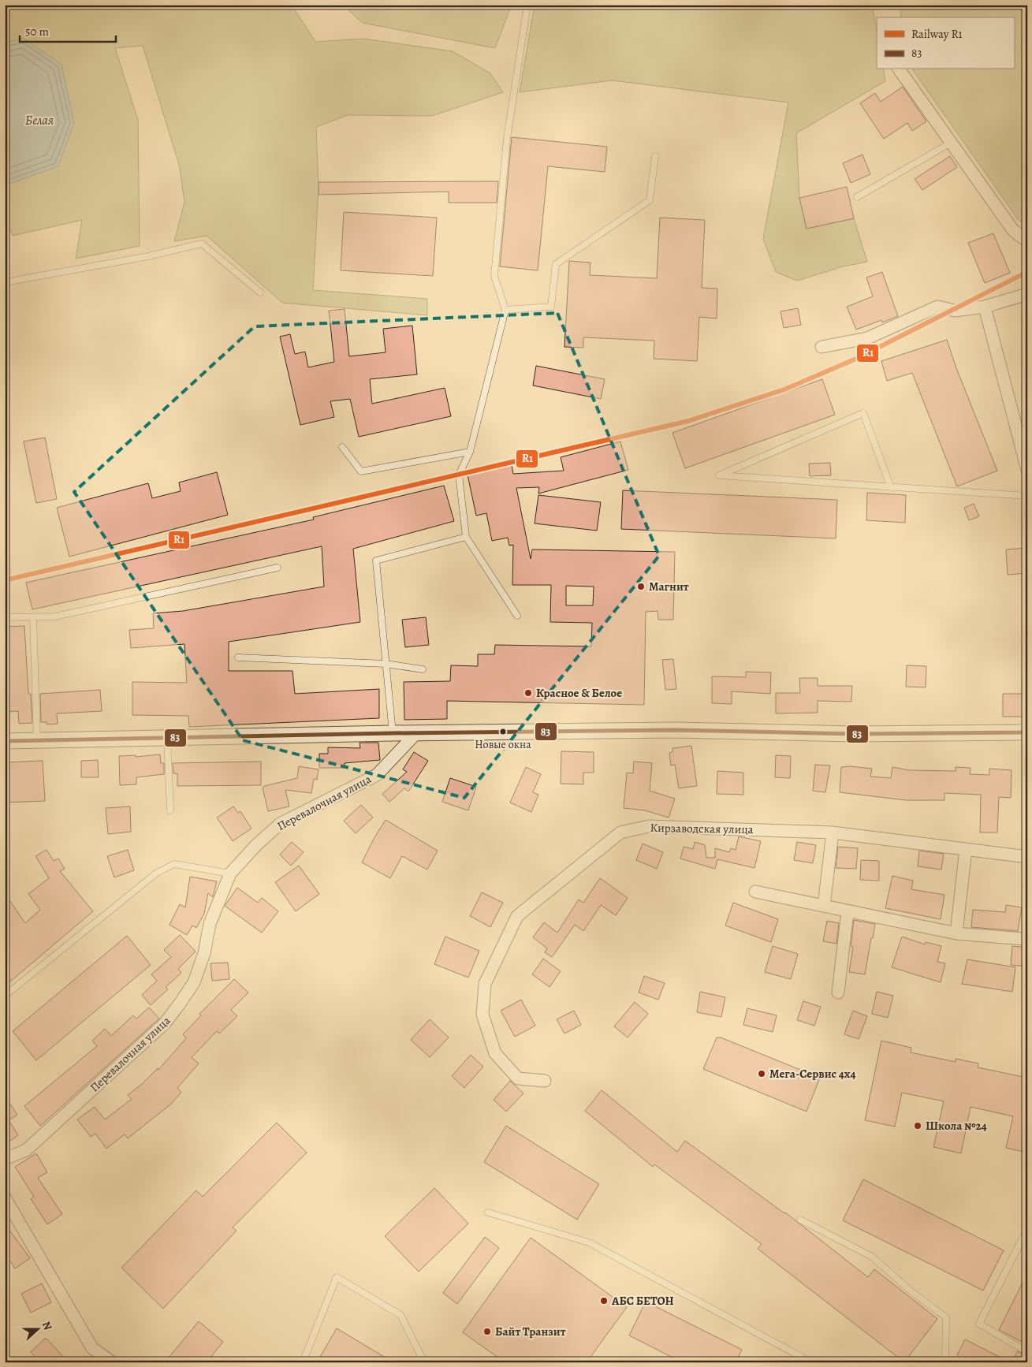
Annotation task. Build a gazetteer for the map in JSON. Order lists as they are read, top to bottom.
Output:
{
  "streets": {
    "street": ["Перевалочная улица", "Кирзаводская улица"]
  },
  "water": ["Белая"],
  "places": [
    "Магнит",
    "Красное & Белое",
    "Новые окна",
    "Мега-Сервис 4х4",
    "Школа №24",
    "АБС БЕТОН",
    "Байт Транзит"
  ],
  "lines": ["rail line R1", "transit line 83"],
  "legend": ["Railway R1", "83"],
  "scale_bar": "50 m",
  "north": "right"
}
